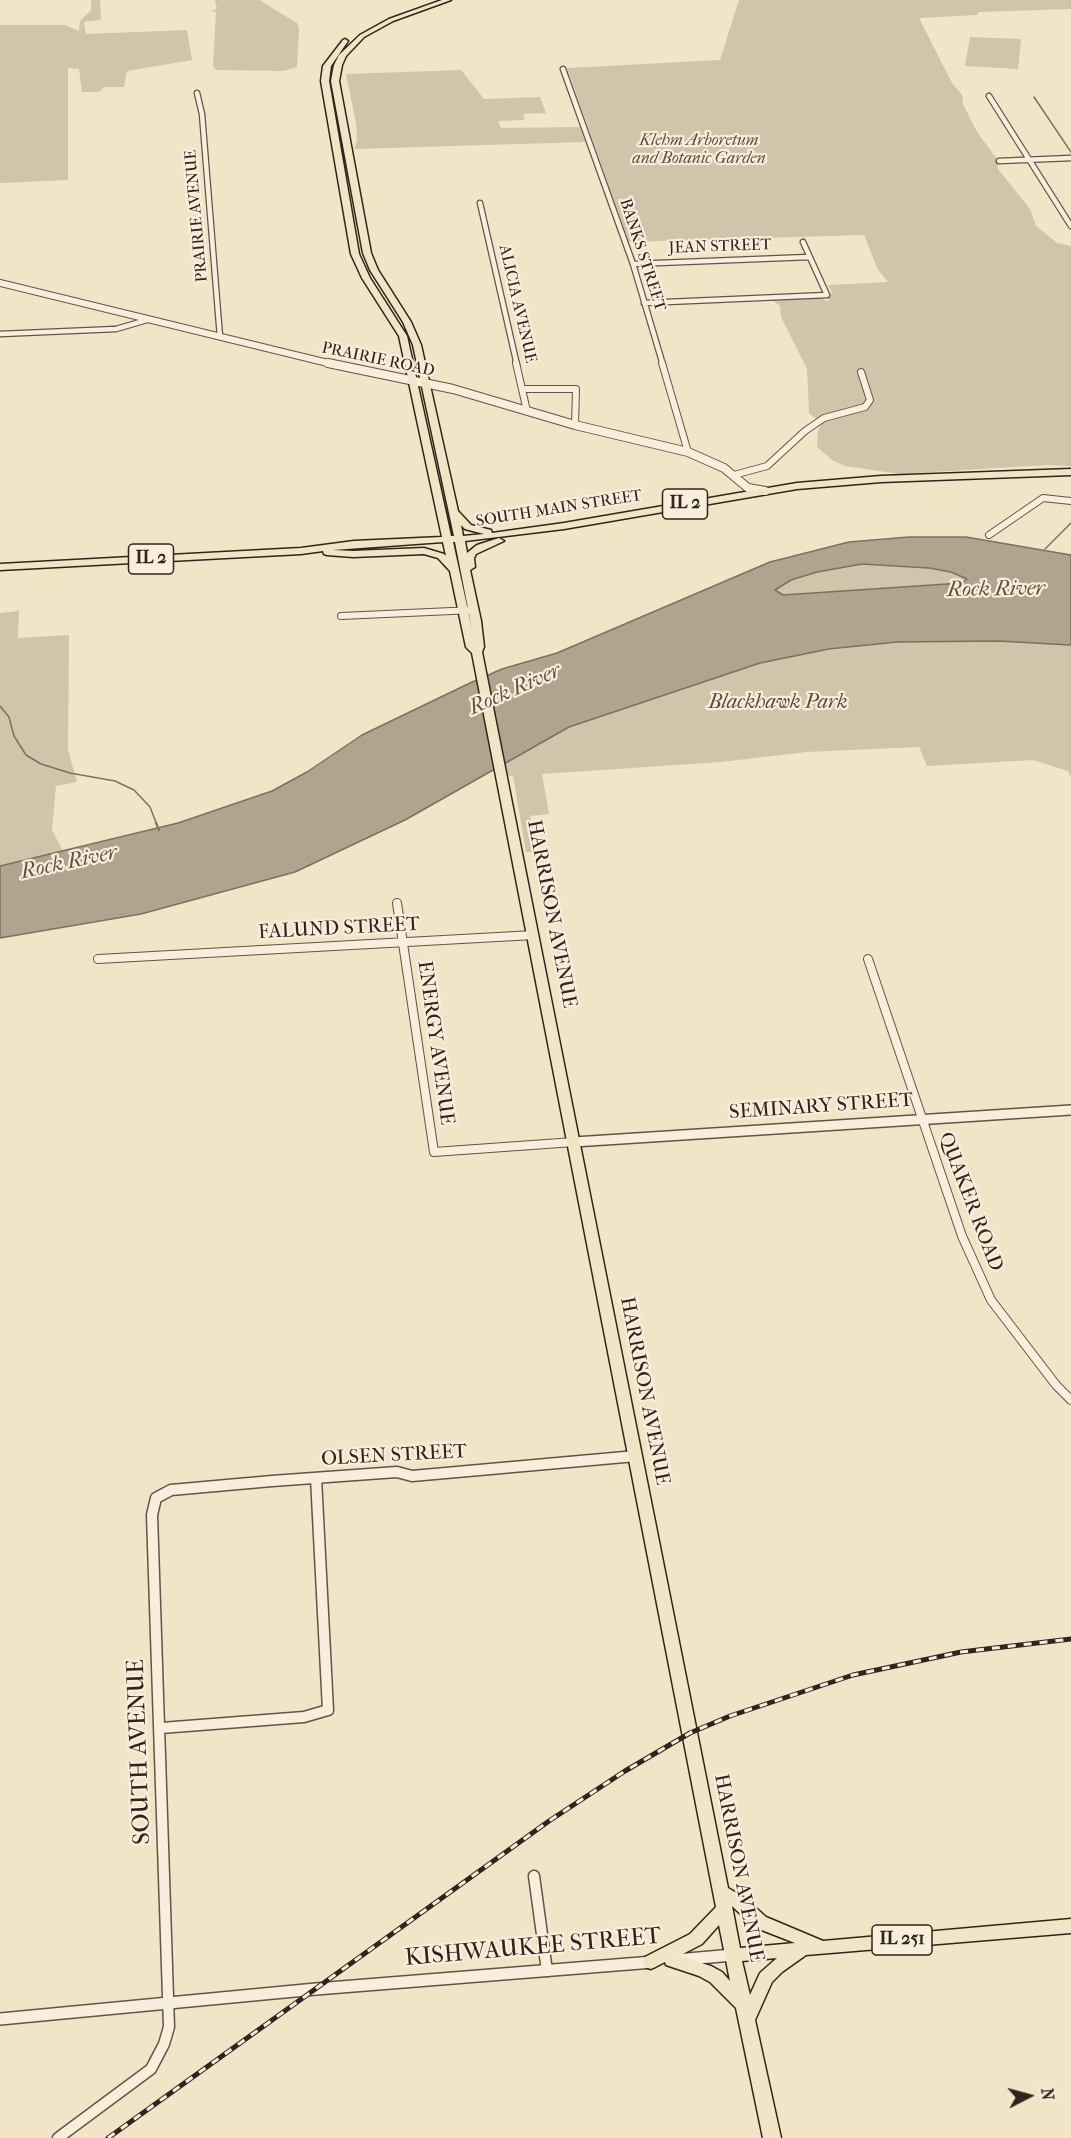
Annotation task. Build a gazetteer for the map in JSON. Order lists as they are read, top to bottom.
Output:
{
  "streets": {
    "main road": [
      "IL 2",
      "SOUTH MAIN STREET",
      "HARRISON AVENUE",
      "IL 251",
      "KISHWAUKEE STREET"
    ],
    "street": [
      "PRAIRIE AVENUE",
      "JEAN STREET",
      "BANKS STREET",
      "ALICIA AVENUE",
      "PRAIRIE ROAD",
      "FALUND STREET",
      "ENERGY AVENUE",
      "SEMINARY STREET",
      "QUAKER ROAD",
      "OLSEN STREET",
      "SOUTH AVENUE"
    ]
  },
  "crossings": [
    ["PRAIRIE AVENUE", "PRAIRIE ROAD"],
    ["JEAN STREET", "BANKS STREET"],
    ["BANKS STREET", "PRAIRIE ROAD"],
    ["ALICIA AVENUE", "PRAIRIE ROAD"],
    ["HARRISON AVENUE", "FALUND STREET"],
    ["HARRISON AVENUE", "ENERGY AVENUE"],
    ["HARRISON AVENUE", "SEMINARY STREET"],
    ["HARRISON AVENUE", "OLSEN STREET"],
    ["HARRISON AVENUE", "KISHWAUKEE STREET"],
    ["FALUND STREET", "ENERGY AVENUE"],
    ["ENERGY AVENUE", "SEMINARY STREET"],
    ["SEMINARY STREET", "QUAKER ROAD"],
    ["OLSEN STREET", "SOUTH AVENUE"],
    ["SOUTH AVENUE", "KISHWAUKEE STREET"]
  ],
  "water": ["Rock River"],
  "parks": ["Klehm Arboretum and Botanic Garden", "Blackhawk Park"],
  "north": "right"
}
